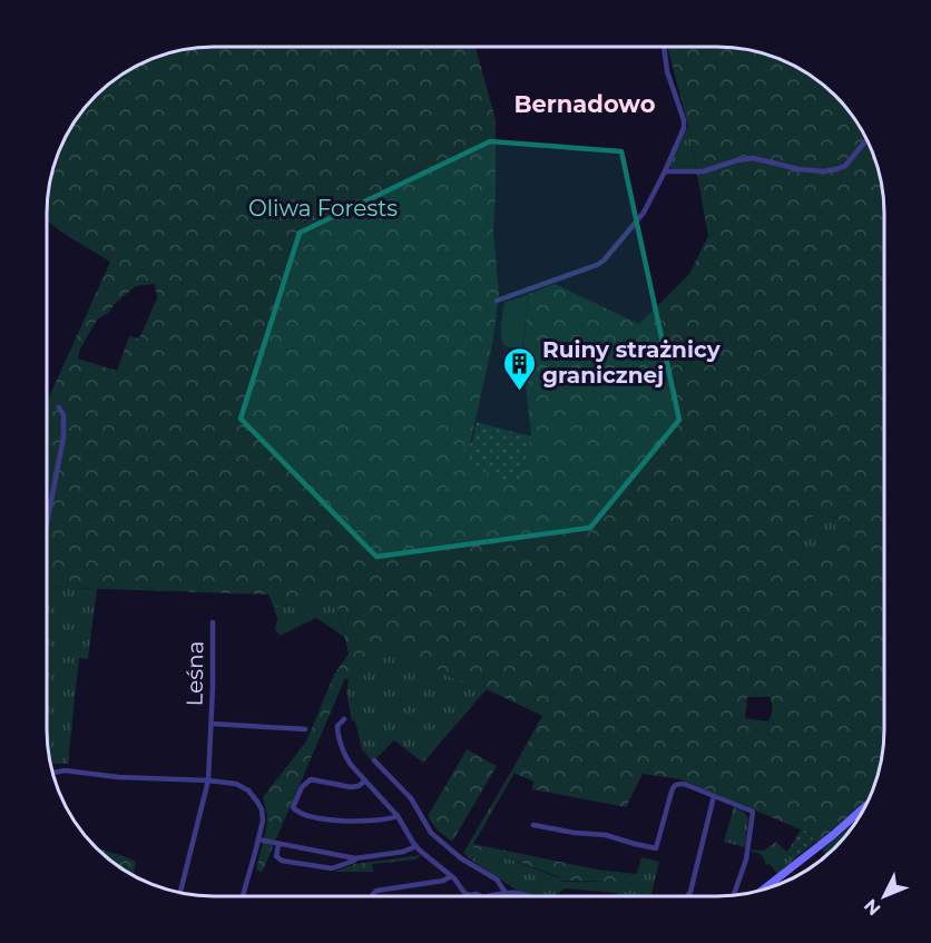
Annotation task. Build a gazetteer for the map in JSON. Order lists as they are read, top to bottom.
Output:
{
  "streets": {
    "street": ["Leśna"]
  },
  "districts": ["Bernadowo"],
  "parks": ["Oliwa Forests"],
  "places": {
    "building": ["Ruiny strażnicy granicznej"]
  },
  "north": "bottom left"
}
